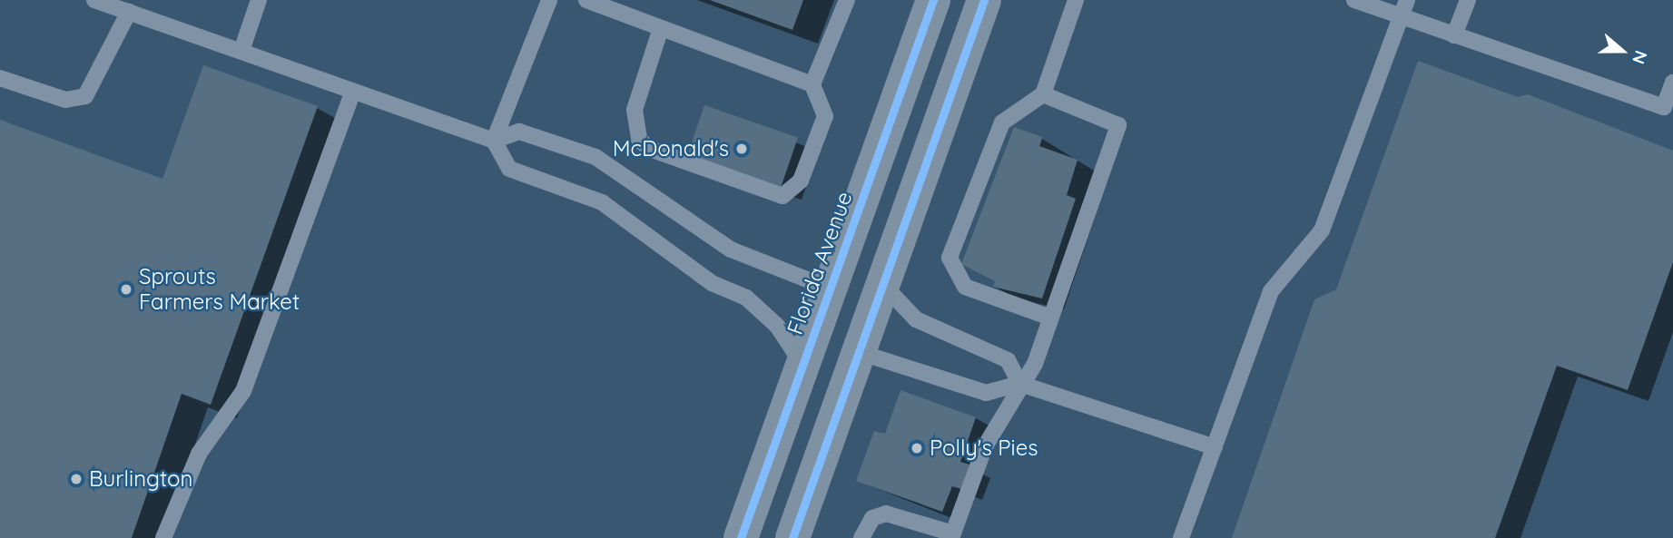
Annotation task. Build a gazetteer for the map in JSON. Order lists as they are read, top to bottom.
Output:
{
  "streets": {
    "main road": ["Florida Avenue"]
  },
  "places": [
    "McDonald's",
    "Sprouts Farmers Market",
    "Polly's Pies",
    "Burlington"
  ],
  "north": "right"
}
